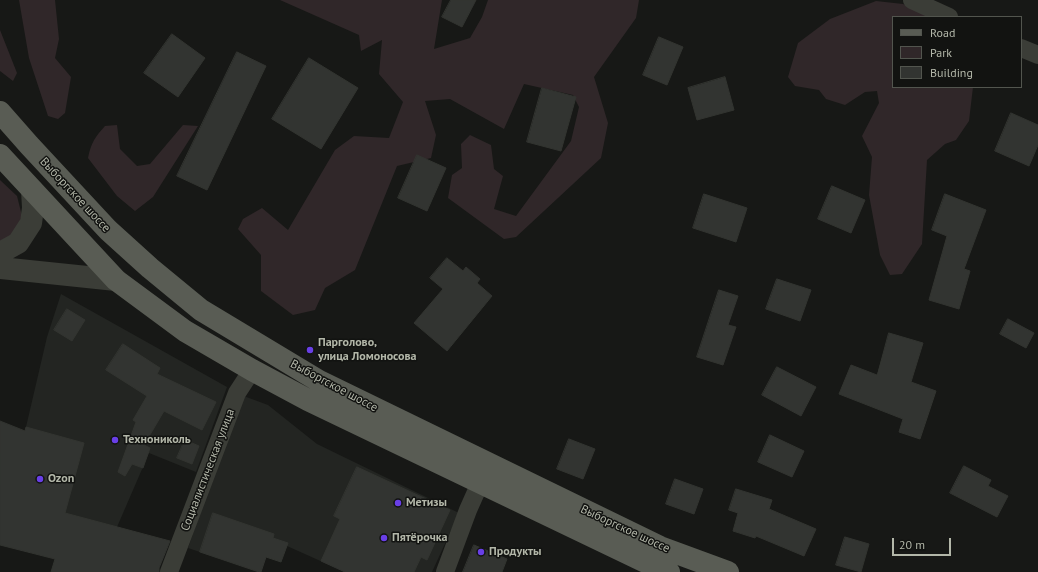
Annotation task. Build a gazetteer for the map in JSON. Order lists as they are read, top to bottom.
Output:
{
  "streets": {
    "main road": ["Выборгское шоссе"],
    "street": ["Социалистическая улица"]
  },
  "crossings": [
    ["Выборгское шоссе", "Социалистическая улица"]
  ],
  "places": [
    "Парголово, улица Ломоносова",
    "Технониколь",
    "Ozon",
    "Метизы",
    "Пятёрочка",
    "Продукты"
  ],
  "legend": ["Road", "Park", "Building"],
  "scale_bar": "20 m"
}
